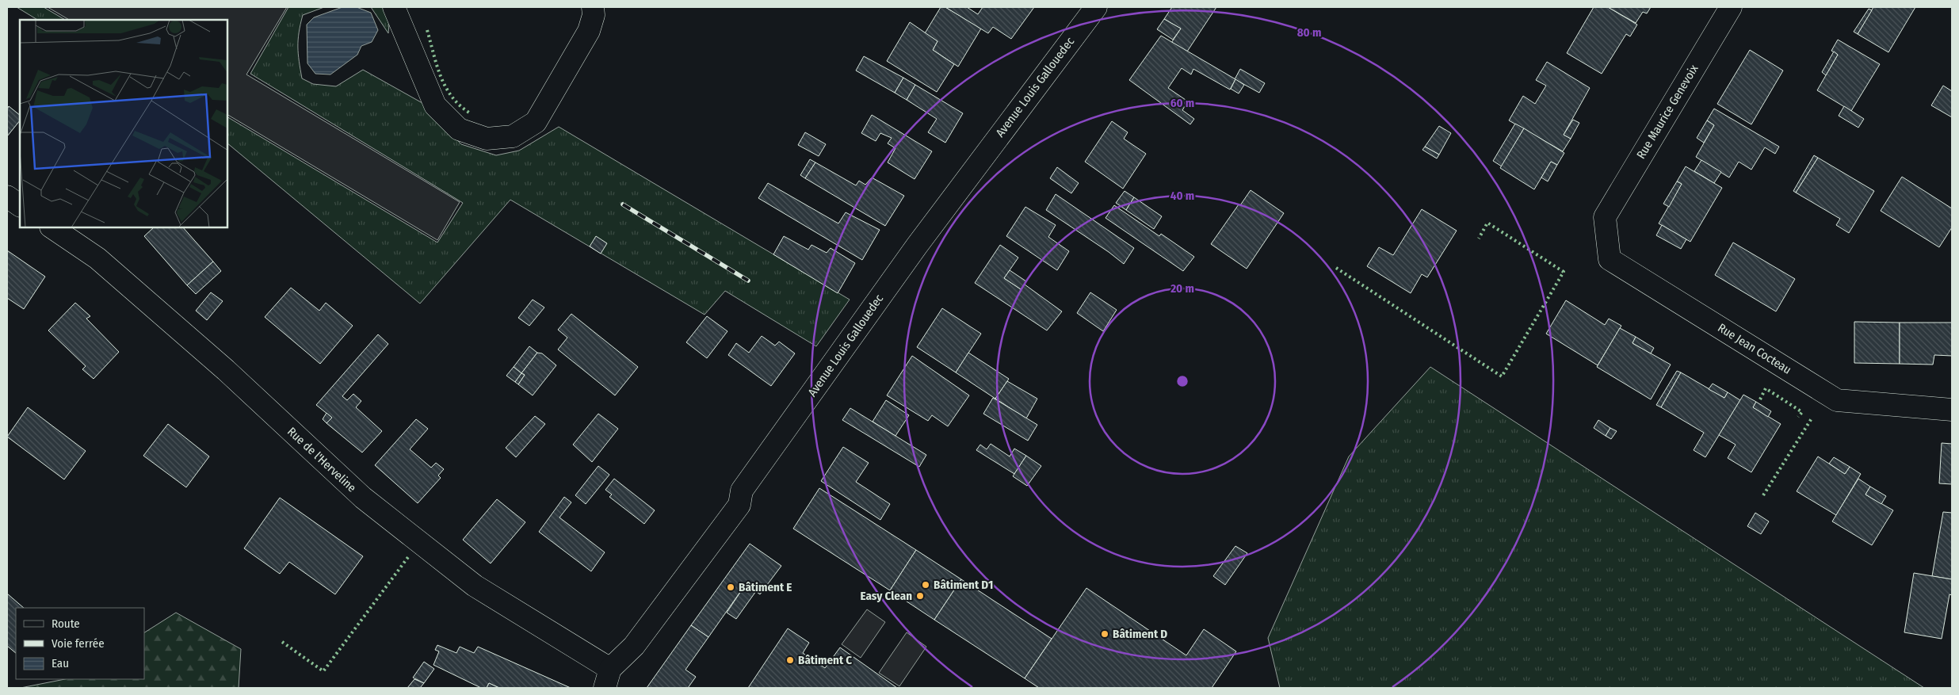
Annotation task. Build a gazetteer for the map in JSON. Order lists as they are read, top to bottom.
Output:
{
  "streets": {
    "street": [
      "Avenue Louis Gallouedec",
      "Rue Maurice Genevoix",
      "Rue Jean Cocteau",
      "Rue de l'Herveline"
    ]
  },
  "crossings": [
    ["Avenue Louis Gallouedec", "Rue de l'Herveline"],
    ["Rue Maurice Genevoix", "Rue Jean Cocteau"]
  ],
  "places": [
    "Bâtiment D1",
    "Bâtiment E",
    "Easy Clean",
    "Bâtiment D",
    "Bâtiment C"
  ],
  "legend": ["Route", "Voie ferrée", "Eau"],
  "rings": [
    "80 m",
    "60 m",
    "40 m",
    "20 m"
  ]
}
